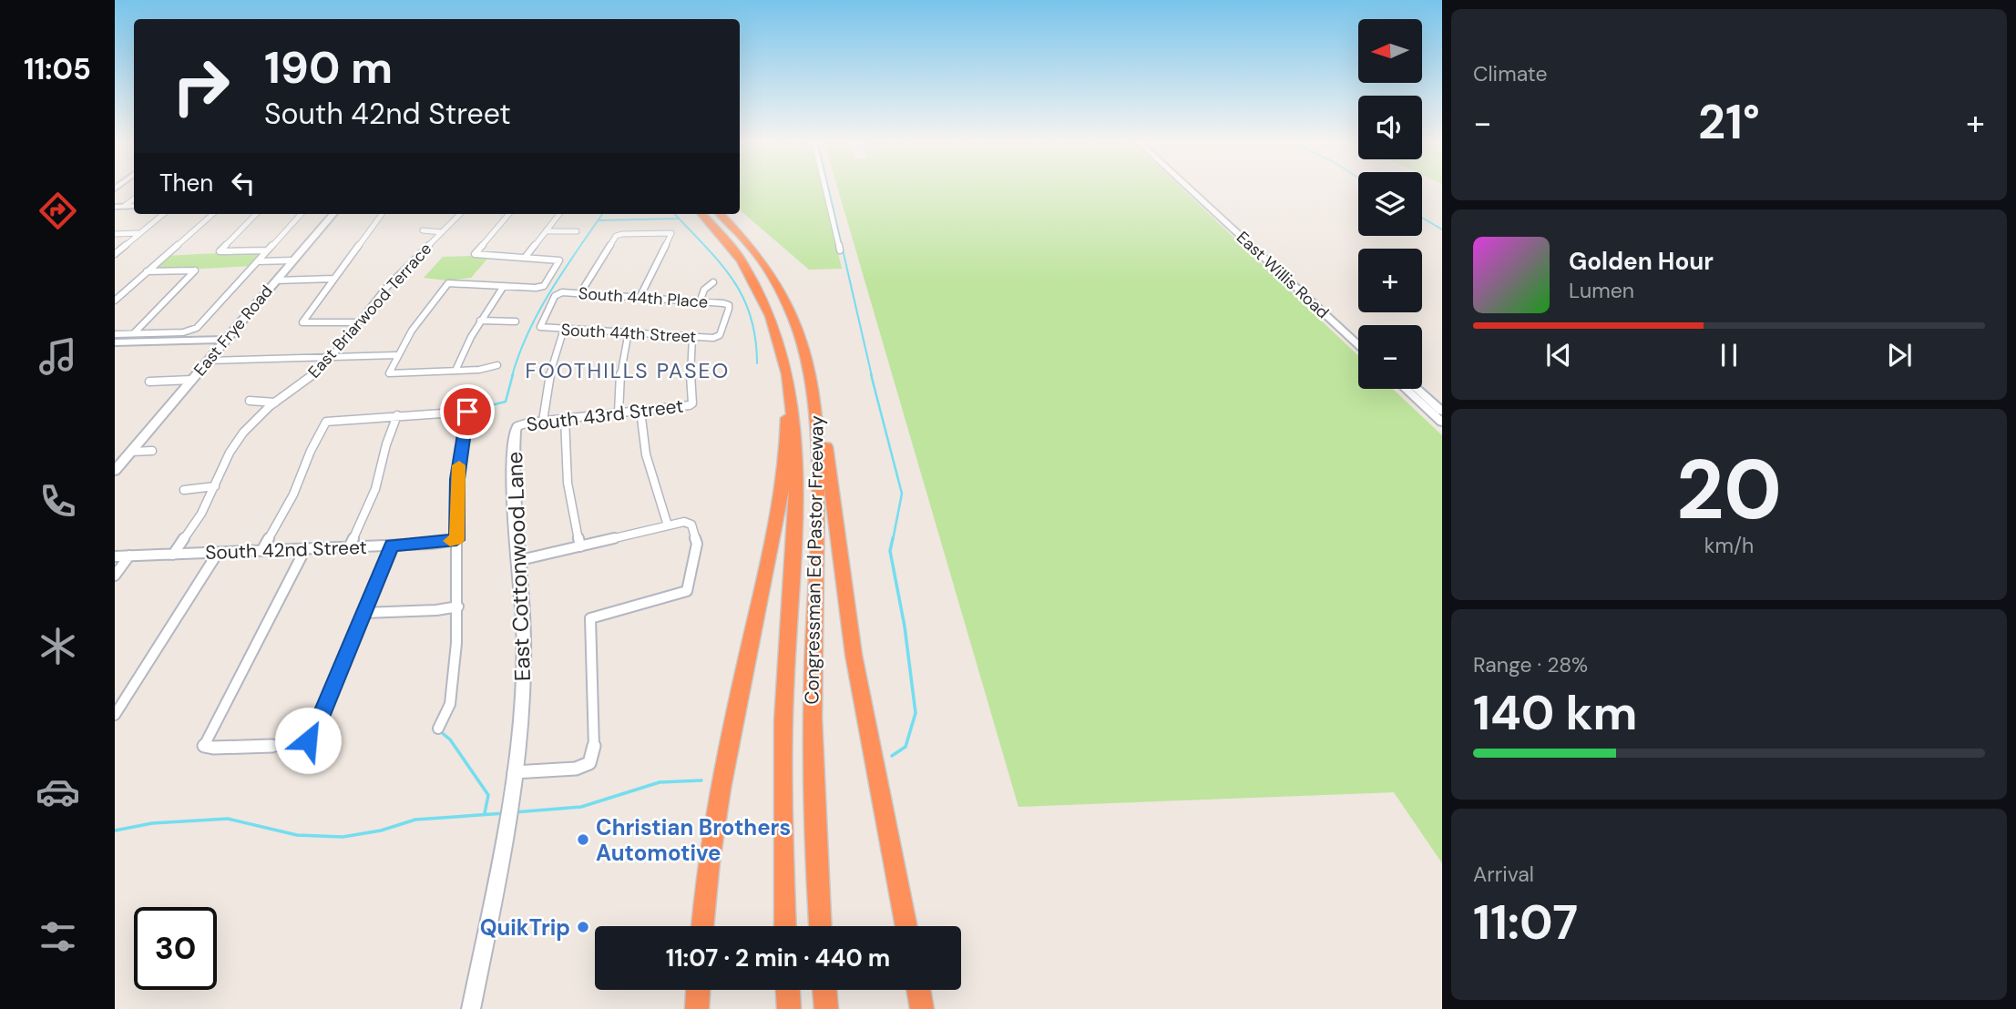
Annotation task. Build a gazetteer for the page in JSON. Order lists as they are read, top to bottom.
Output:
{
  "streets": {
    "highway": ["Congressman Ed Pastor Freeway"],
    "main road": ["East Willis Road", "East Cottonwood Lane"],
    "street": [
      "South 44th Place",
      "East Briarwood Terrace",
      "East Frye Road",
      "South 44th Street",
      "South 43rd Street",
      "South 42nd Street"
    ]
  },
  "crossings": [
    ["South 44th Place", "South 44th Street"],
    ["East Briarwood Terrace", "South 42nd Street"],
    ["South 44th Street", "South 43rd Street"],
    ["South 43rd Street", "East Cottonwood Lane"]
  ],
  "districts": ["FOOTHILLS PASEO"],
  "places": ["Christian Brothers Automotive", "QuikTrip"],
  "north": "left",
  "page": {
    "tabs": "11:05",
    "tile": [
      "Climate",
      ["20", "km/h"],
      ["Range · 28%", "140 km"],
      ["Arrival", "11:07"]
    ],
    "map_buttons": ["+", "−"],
    "turn": ["190 m", "South 42nd Street"],
    "heat": ["−", "21°", "+"],
    "then": "Then",
    "song": ["Golden Hour", "Lumen"],
    "limit": "30",
    "trip": "11:07 · 2 min · 440 m"
  }
}
